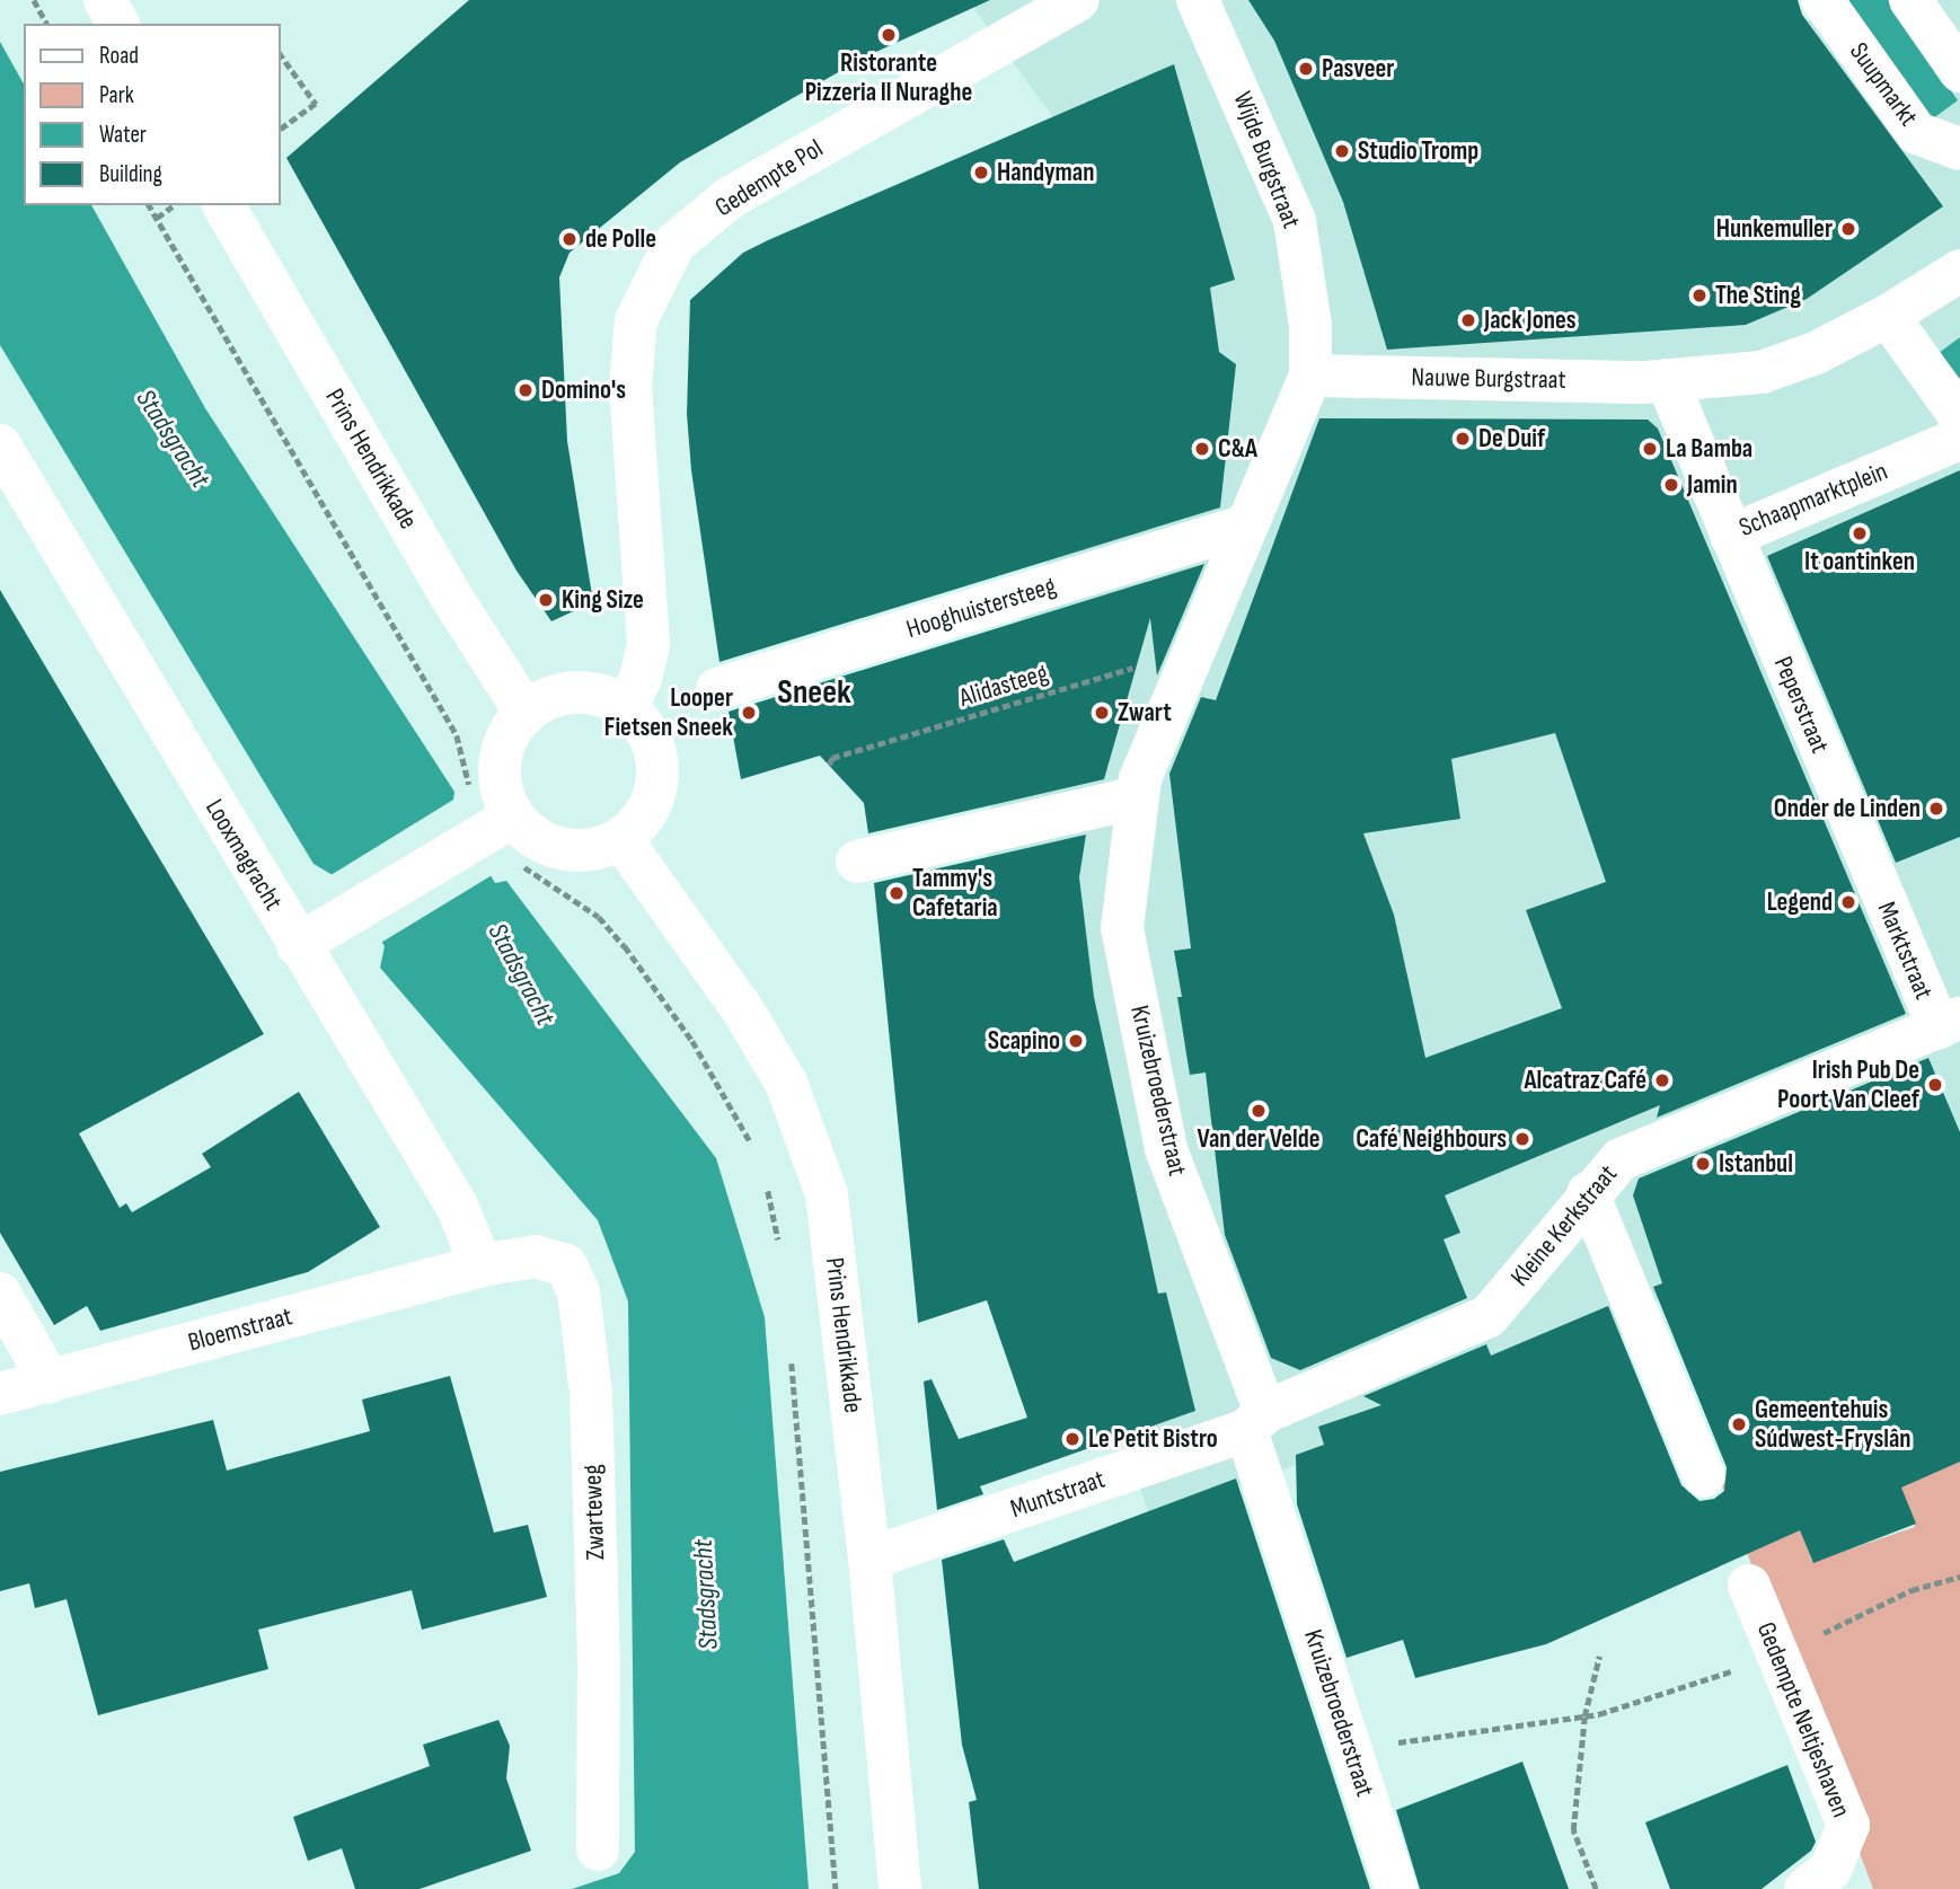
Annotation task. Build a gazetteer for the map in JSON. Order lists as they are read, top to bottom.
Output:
{
  "streets": {
    "street": [
      "Suupmarkt",
      "Wijde Burgstraat",
      "Gedempte Pol",
      "Nauwe Burgstraat",
      "Prins Hendrikkade",
      "Schaapmarktplein",
      "Hooghuistersteeg",
      "Peperstraat",
      "Looxmagracht",
      "Marktstraat",
      "Kruizebroederstraat",
      "Kleine Kerkstraat",
      "Bloemstraat",
      "Muntstraat",
      "Zwarteweg",
      "Gedempte Neltjeshaven"
    ],
    "path": ["Alidasteeg"]
  },
  "crossings": [
    ["Wijde Burgstraat", "Nauwe Burgstraat"],
    ["Wijde Burgstraat", "Kruizebroederstraat"],
    ["Gedempte Pol", "Prins Hendrikkade"],
    ["Nauwe Burgstraat", "Schaapmarktplein"],
    ["Nauwe Burgstraat", "Kruizebroederstraat"],
    ["Prins Hendrikkade", "Muntstraat"],
    ["Schaapmarktplein", "Peperstraat"],
    ["Hooghuistersteeg", "Kruizebroederstraat"],
    ["Alidasteeg", "Kruizebroederstraat"],
    ["Peperstraat", "Marktstraat"],
    ["Looxmagracht", "Bloemstraat"],
    ["Looxmagracht", "Zwarteweg"],
    ["Marktstraat", "Kleine Kerkstraat"],
    ["Kruizebroederstraat", "Kleine Kerkstraat"],
    ["Kruizebroederstraat", "Muntstraat"],
    ["Kleine Kerkstraat", "Muntstraat"],
    ["Bloemstraat", "Zwarteweg"]
  ],
  "districts": ["Sneek"],
  "water": ["Stadsgracht"],
  "places": [
    "Ristorante Pizzeria Il Nuraghe",
    "Pasveer",
    "Studio Tromp",
    "Handyman",
    "Hunkemuller",
    "de Polle",
    "The Sting",
    "Jack Jones",
    "Domino's",
    "De Duif",
    "C&A",
    "La Bamba",
    "Jamin",
    "It oantinken",
    "King Size",
    "Looper Fietsen Sneek",
    "Zwart",
    "Onder de Linden",
    "Tammy's Cafetaria",
    "Legend",
    "Scapino",
    "Alcatraz Café",
    "Irish Pub De Poort Van Cleef",
    "Van der Velde",
    "Café Neighbours",
    "Istanbul",
    "Gemeentehuis Súdwest-Fryslân",
    "Le Petit Bistro"
  ],
  "legend": [
    "Road",
    "Park",
    "Water",
    "Building"
  ]
}
